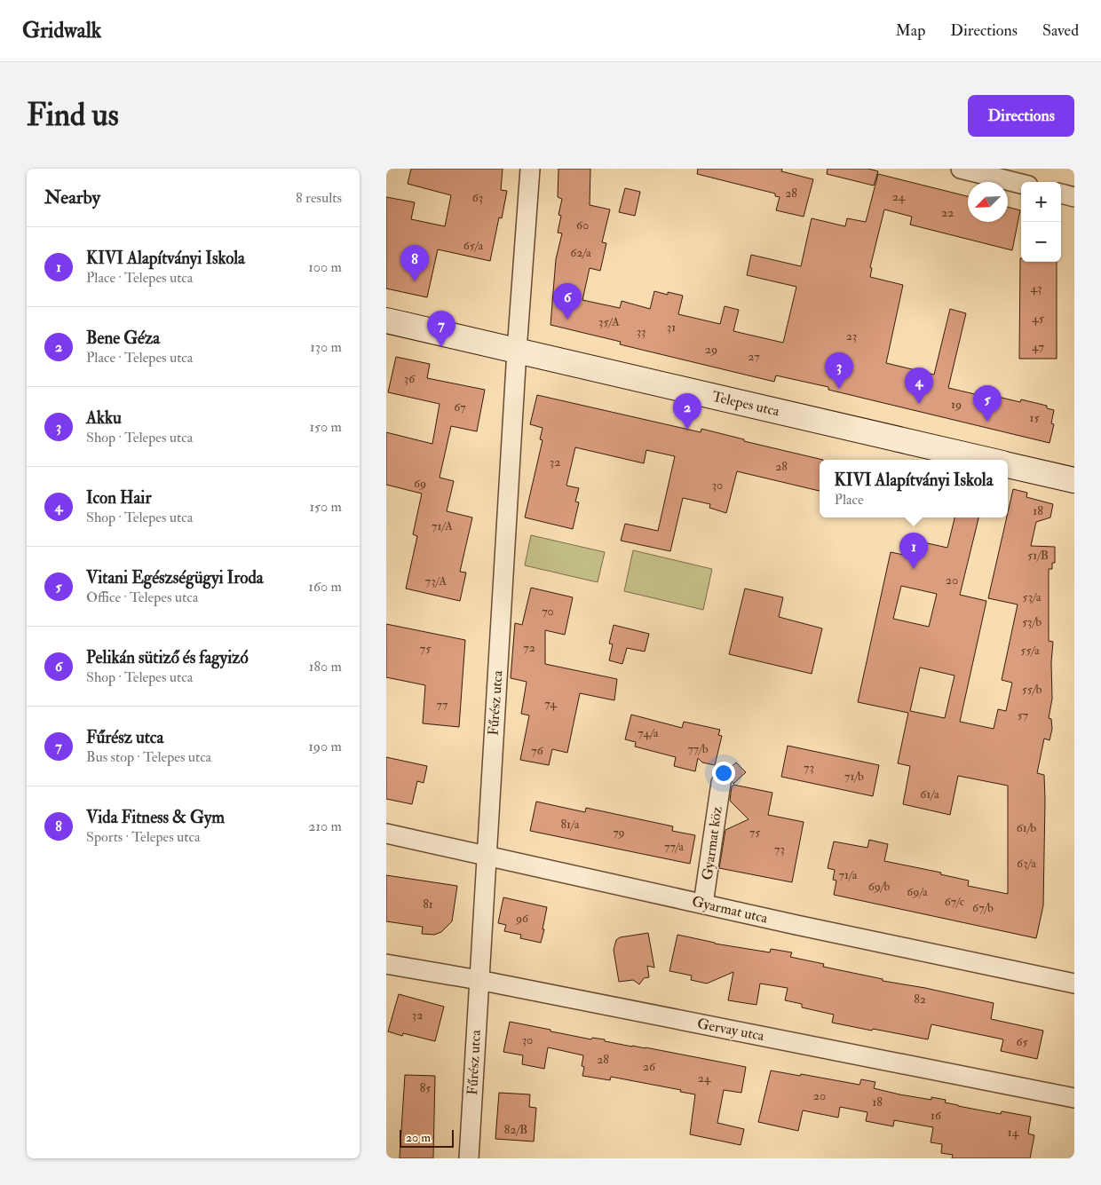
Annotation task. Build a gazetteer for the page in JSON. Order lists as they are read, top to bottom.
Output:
{
  "streets": {
    "street": [
      "Telepes utca",
      "Fűrész utca",
      "Gyarmat köz",
      "Gyarmat utca",
      "Gervay utca"
    ]
  },
  "crossings": [
    ["Telepes utca", "Fűrész utca"],
    ["Fűrész utca", "Gyarmat utca"],
    ["Fűrész utca", "Gervay utca"],
    ["Gyarmat köz", "Gyarmat utca"]
  ],
  "house_numbers": [
    "28",
    "24",
    "63",
    "22",
    "60",
    "65/a",
    "62/a",
    "43",
    "45",
    "35/A",
    "31",
    "33",
    "23",
    "47",
    "29",
    "27",
    "36",
    "19",
    "67",
    "15",
    "32",
    "28",
    "69",
    "30",
    "18",
    "71/A",
    "51/B",
    "20",
    "73/A",
    "53/a",
    "70",
    "53/b",
    "72",
    "75",
    "55/a",
    "55/b",
    "74",
    "77",
    "57",
    "74/a",
    "77/b",
    "76",
    "73",
    "71/b",
    "61/a",
    "81/a",
    "61/b",
    "79",
    "75",
    "77/a",
    "73",
    "63/a",
    "71/a",
    "69/b",
    "69/a",
    "67/c",
    "81",
    "67/b",
    "96",
    "82",
    "32",
    "30",
    "65",
    "28",
    "26",
    "24",
    "85",
    "20",
    "18",
    "16",
    "82/B",
    "14"
  ],
  "scale_bar": "20 m",
  "north": "bottom left",
  "page": {
    "header": "Gridwalk",
    "nav": ["Map", "Directions", "Saved"],
    "buttons": "Directions",
    "title": "Find us",
    "heading": ["Nearby", "8 results"],
    "map_buttons": ["+", "−"],
    "list": [
      {
        "mark": "1",
        "name": "KIVI Alapítványi Iskola",
        "note": "Place · Telepes utca",
        "value": "100 m"
      },
      {
        "mark": "2",
        "name": "Bene Géza",
        "note": "Place · Telepes utca",
        "value": "130 m"
      },
      {
        "mark": "3",
        "name": "Akku",
        "note": "Shop · Telepes utca",
        "value": "150 m"
      },
      {
        "mark": "4",
        "name": "Icon Hair",
        "note": "Shop · Telepes utca",
        "value": "150 m"
      },
      {
        "mark": "5",
        "name": "Vitani Egészségügyi Iroda",
        "note": "Office · Telepes utca",
        "value": "160 m"
      },
      {
        "mark": "6",
        "name": "Pelikán sütiző és fagyizó",
        "note": "Shop · Telepes utca",
        "value": "180 m"
      },
      {
        "mark": "7",
        "name": "Fűrész utca",
        "note": "Bus stop · Telepes utca",
        "value": "190 m"
      },
      {
        "mark": "8",
        "name": "Vida Fitness & Gym",
        "note": "Sports · Telepes utca",
        "value": "210 m"
      }
    ],
    "pins": [
      "8",
      "6",
      "7",
      "3",
      "4",
      "5",
      "2",
      "1"
    ],
    "popup": ["KIVI Alapítványi Iskola", "Place"],
    "scale": "20 m"
  }
}
